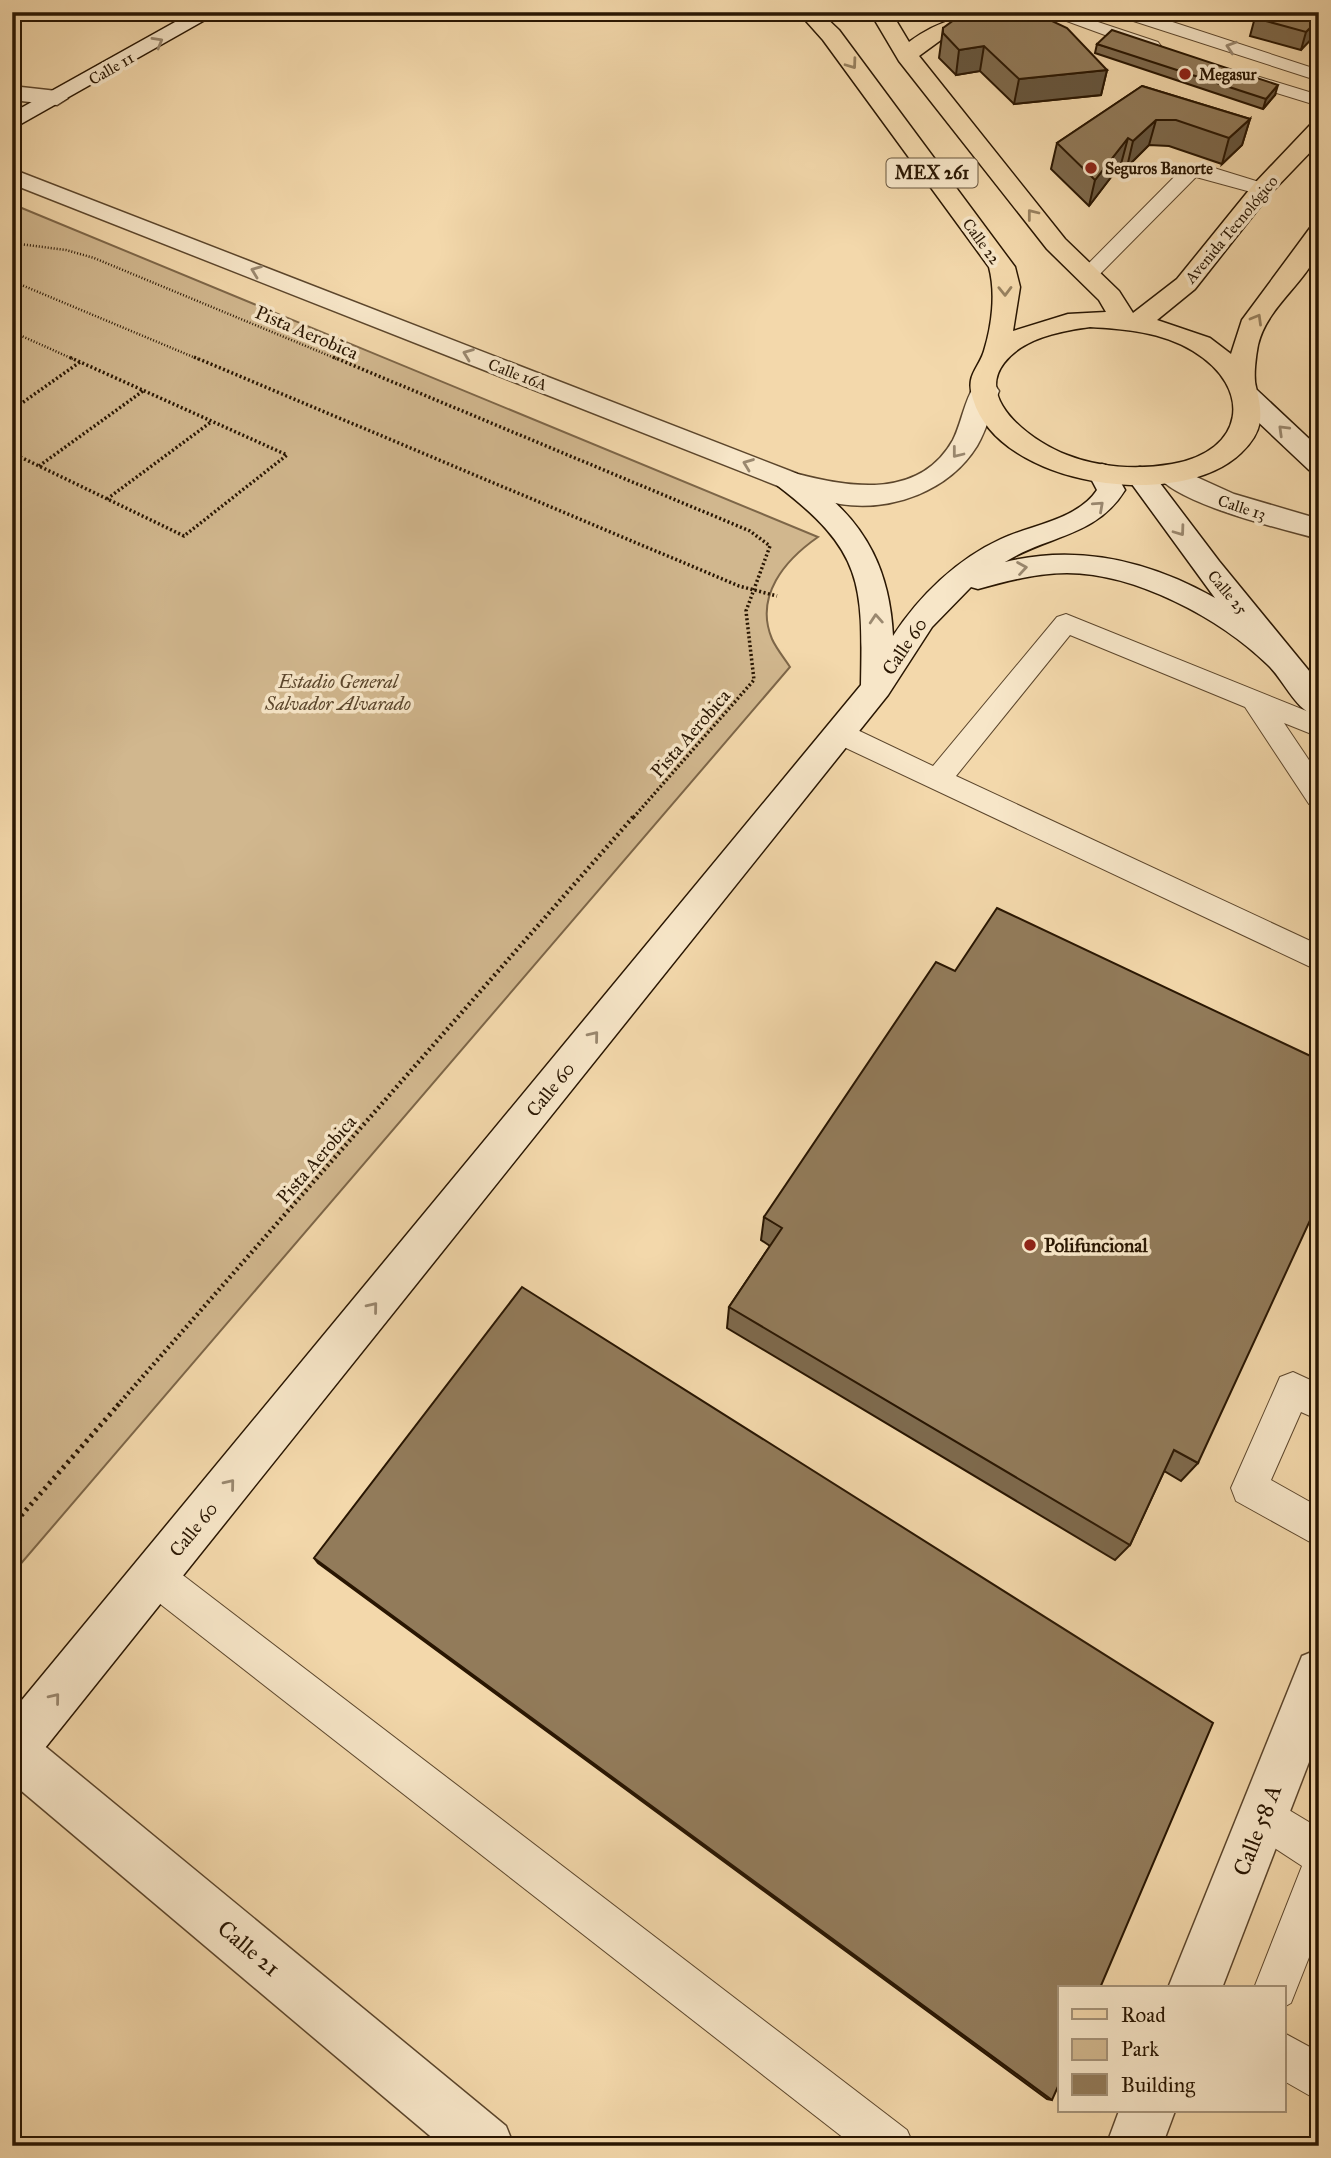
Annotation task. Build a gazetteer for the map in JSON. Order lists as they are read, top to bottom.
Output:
{
  "streets": {
    "main road": [
      "Calle 11",
      "MEX 261",
      "Avenida Tecnológico",
      "Calle 22",
      "Calle 16A",
      "Calle 13",
      "Calle 25",
      "Calle 60",
      "Calle 58 A",
      "Calle 21"
    ],
    "path": ["Pista Aerobica"]
  },
  "crossings": [
    ["MEX 261", "Avenida Tecnológico"],
    ["MEX 261", "Calle 22"],
    ["MEX 261", "Calle 16A"],
    ["MEX 261", "Calle 13"],
    ["MEX 261", "Calle 25"],
    ["MEX 261", "Calle 60"],
    ["Avenida Tecnológico", "Calle 22"],
    ["Avenida Tecnológico", "Calle 16A"],
    ["Avenida Tecnológico", "Calle 13"],
    ["Avenida Tecnológico", "Calle 25"],
    ["Avenida Tecnológico", "Calle 60"],
    ["Calle 22", "Calle 16A"],
    ["Calle 22", "Calle 13"],
    ["Calle 22", "Calle 25"],
    ["Calle 22", "Calle 60"],
    ["Calle 16A", "Calle 13"],
    ["Calle 16A", "Calle 25"],
    ["Calle 16A", "Calle 60"],
    ["Calle 13", "Calle 25"],
    ["Calle 13", "Calle 60"],
    ["Calle 25", "Calle 60"],
    ["Calle 60", "Calle 21"]
  ],
  "one_way": ["Calle 11", "Calle 60"],
  "parks": ["Estadio General Salvador Alvarado"],
  "places": ["Megasur", "Seguros Banorte", "Polifuncional"],
  "legend": ["Road", "Park", "Building"]
}
